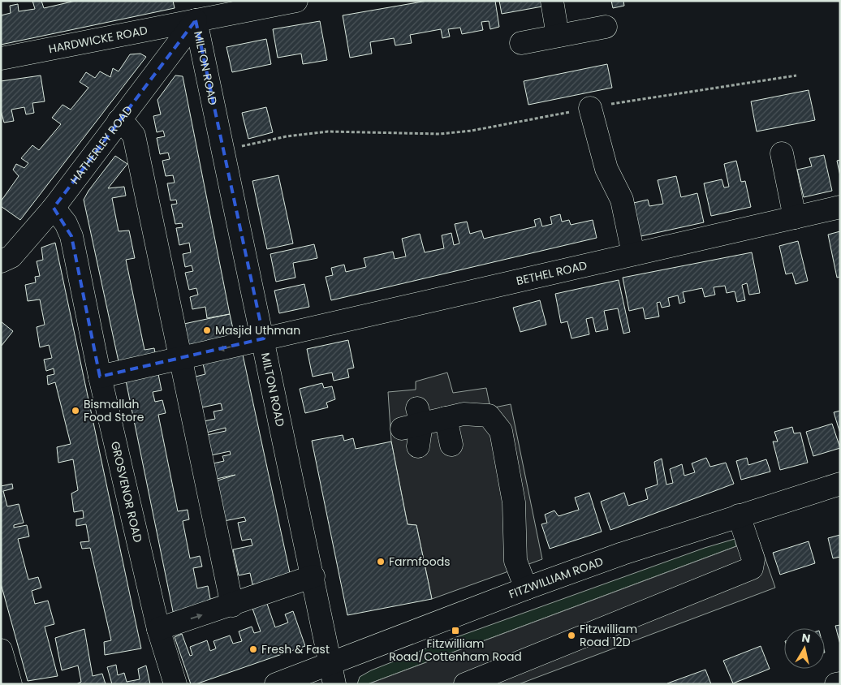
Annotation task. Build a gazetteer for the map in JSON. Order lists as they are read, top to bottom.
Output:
{
  "streets": {
    "street": [
      "HARDWICKE ROAD",
      "MILTON ROAD",
      "HATHERLEY ROAD",
      "BETHEL ROAD",
      "GROSVENOR ROAD",
      "FITZWILLIAM ROAD"
    ]
  },
  "crossings": [
    ["HARDWICKE ROAD", "MILTON ROAD"],
    ["HARDWICKE ROAD", "HATHERLEY ROAD"],
    ["MILTON ROAD", "HATHERLEY ROAD"],
    ["MILTON ROAD", "BETHEL ROAD"],
    ["MILTON ROAD", "FITZWILLIAM ROAD"],
    ["HATHERLEY ROAD", "GROSVENOR ROAD"],
    ["BETHEL ROAD", "GROSVENOR ROAD"]
  ],
  "places": {
    "other": [
      "Masjid Uthman",
      "Bismallah Food Store",
      "Farmfoods",
      "Fitzwilliam Road 12D",
      "Fresh & Fast"
    ],
    "transit": ["Fitzwilliam Road/Cottenham Road"]
  },
  "north": "top"
}
